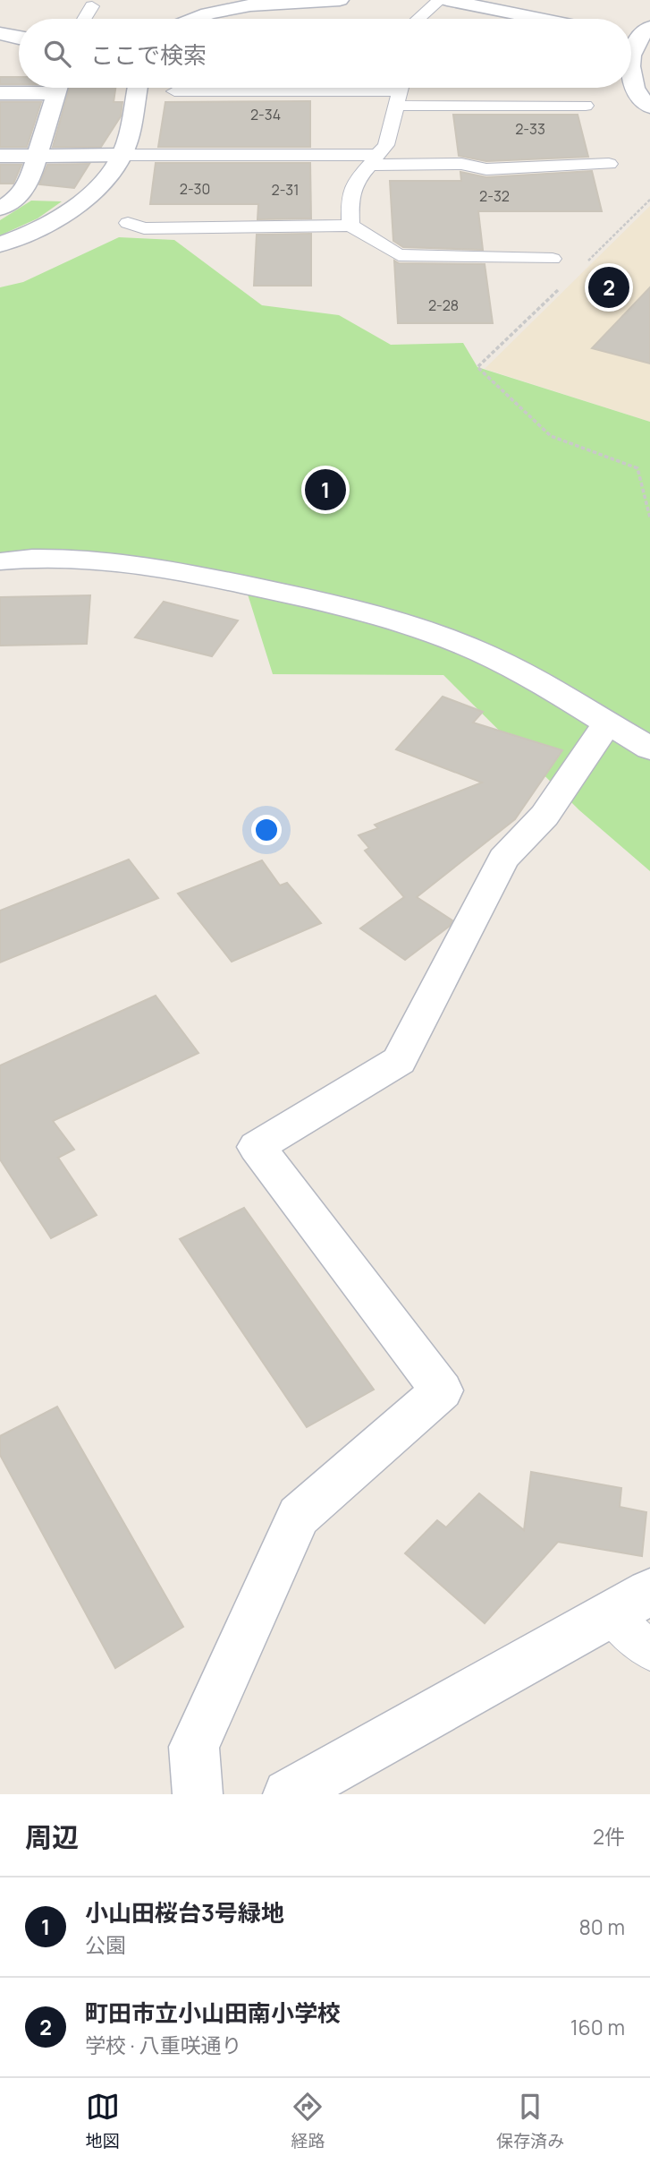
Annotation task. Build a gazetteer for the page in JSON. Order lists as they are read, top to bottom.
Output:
{
  "house_numbers": [
    "2-34",
    "2-33",
    "2-30",
    "2-31",
    "2-32",
    "2-28"
  ],
  "page": {
    "search": "ここで検索",
    "pins": ["2", "1"],
    "heading": ["周辺", "2件"],
    "list": [
      {
        "mark": "1",
        "name": "小山田桜台3号緑地",
        "note": "公園",
        "value": "80 m"
      },
      {
        "mark": "2",
        "name": "町田市立小山田南小学校",
        "note": "学校 · 八重咲通り",
        "value": "160 m"
      }
    ],
    "nav": ["地図", "経路", "保存済み"]
  }
}
